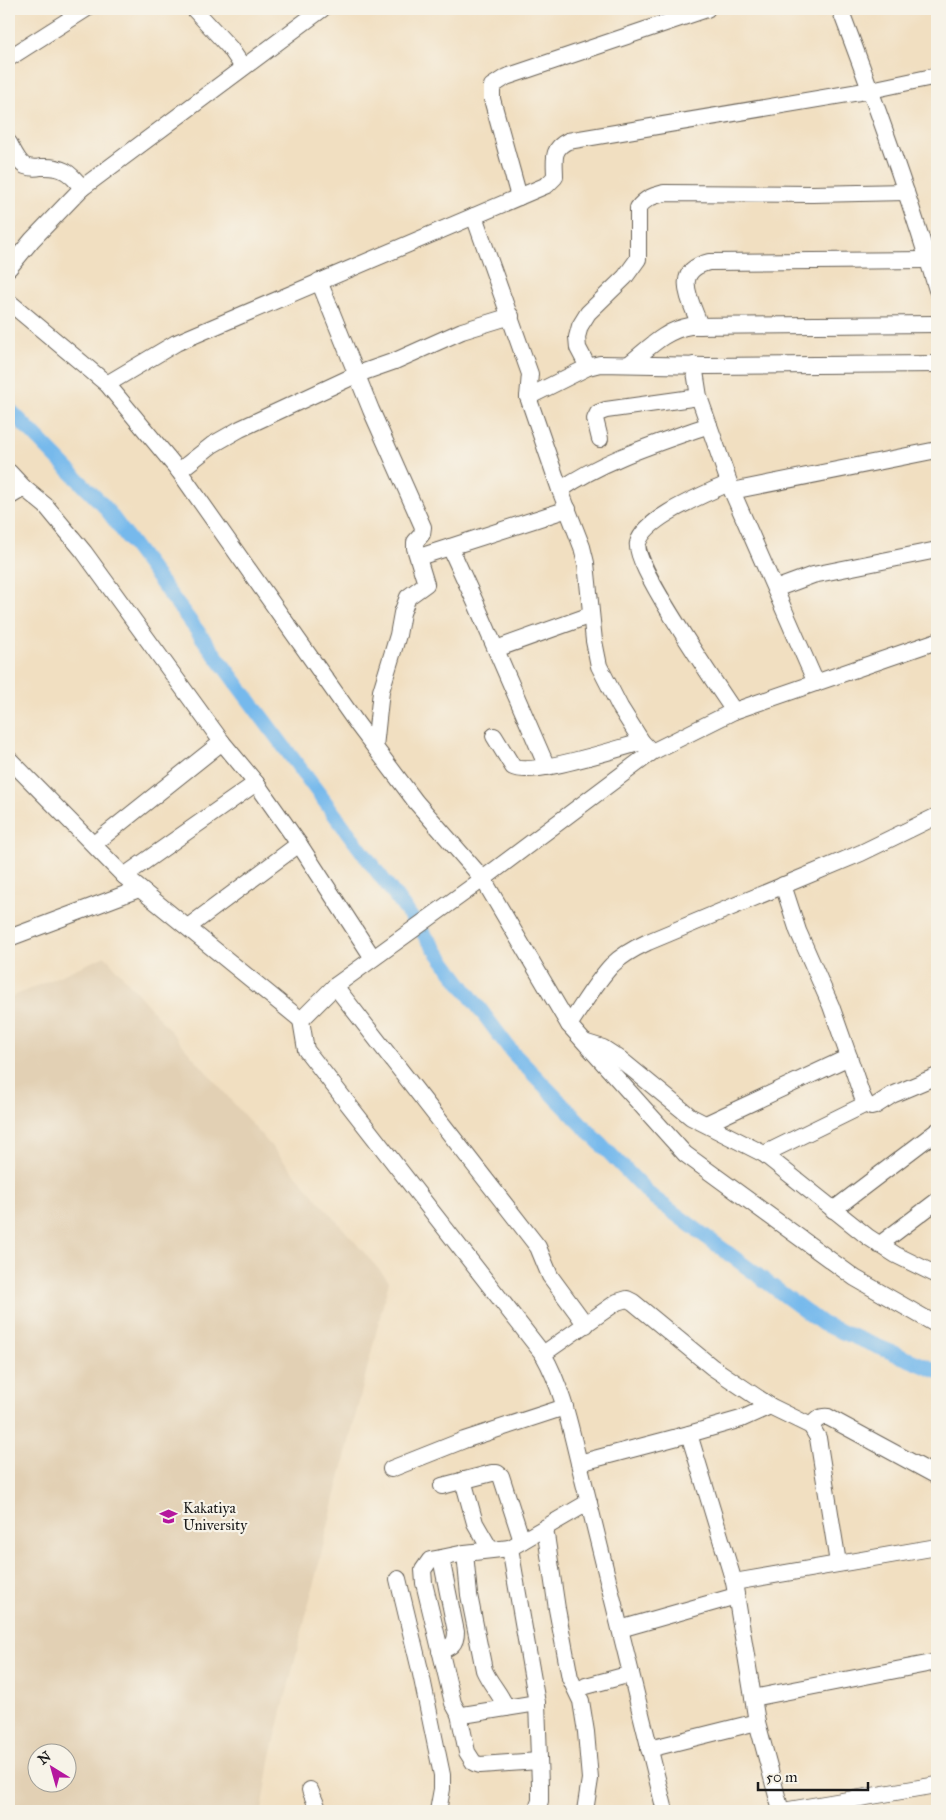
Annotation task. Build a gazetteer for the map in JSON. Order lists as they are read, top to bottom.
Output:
{
  "places": {
    "school or university": ["Kakatiya University"]
  },
  "scale_bar": "50 m",
  "north": "top left"
}
